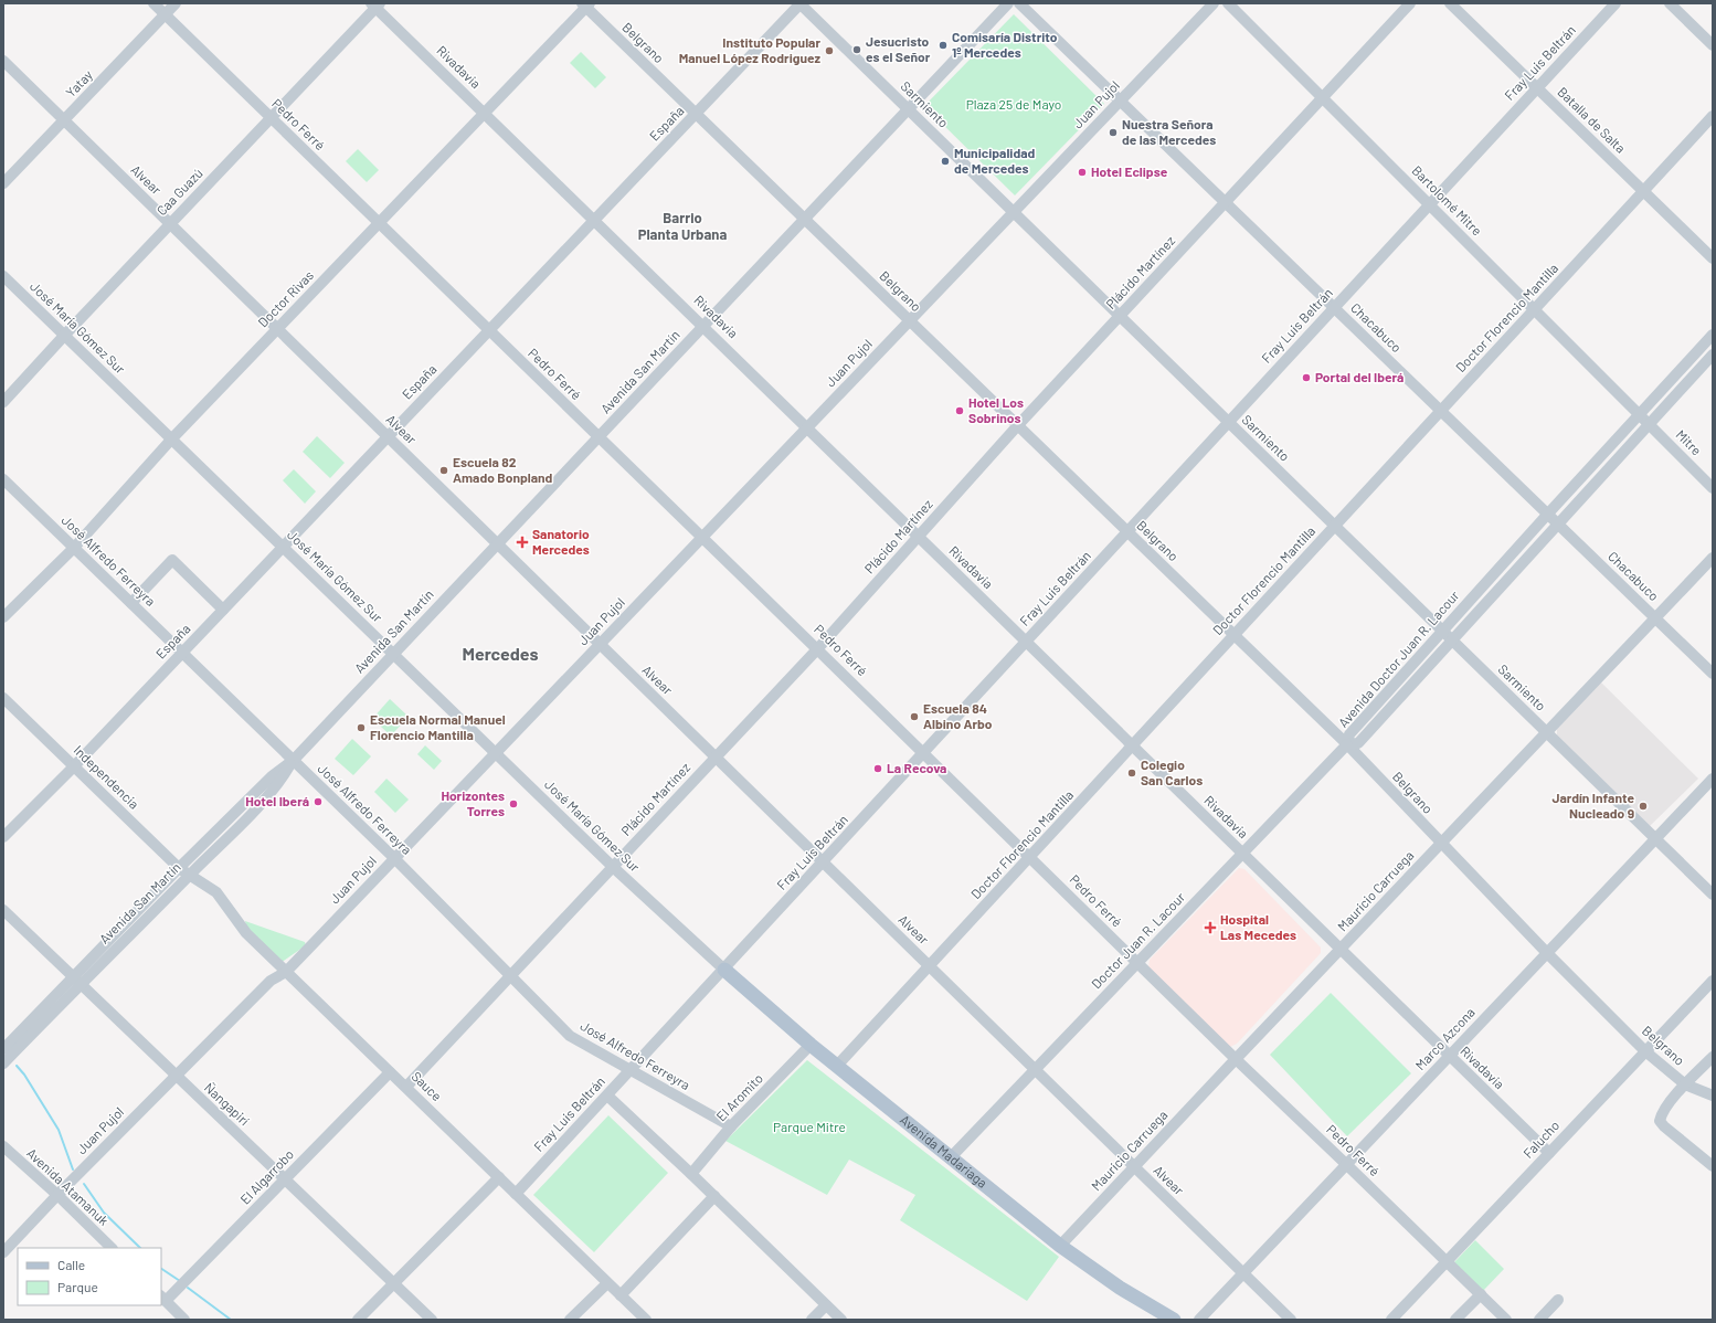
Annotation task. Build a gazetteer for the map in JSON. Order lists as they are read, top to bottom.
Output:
{
  "streets": {
    "main road": ["Avenida Madariaga"],
    "street": [
      "Belgrano",
      "Fray Luis Beltrán",
      "Rivadavia",
      "Yatay",
      "Sarmiento",
      "Juan Pujol",
      "Batalla de Salta",
      "España",
      "Pedro Ferré",
      "Alvear",
      "Caa Guazú",
      "Bartolomé Mitre",
      "Plácido Martínez",
      "Doctor Rivas",
      "Doctor Florencio Mantilla",
      "José María Gómez Sur",
      "Chacabuco",
      "Avenida San Martín",
      "Mitre",
      "José Alfredo Ferreyra",
      "Avenida Doctor Juan R. Lacour",
      "Independencia",
      "Mauricio Carruega",
      "Doctor Juan R. Lacour",
      "Marco Azcona",
      "Sauce",
      "El Aromito",
      "Ñangapirí",
      "Falucho",
      "El Algarrobo",
      "Avenida Atamanuk"
    ]
  },
  "crossings": [
    ["Belgrano", "Fray Luis Beltrán"],
    ["Belgrano", "Juan Pujol"],
    ["Belgrano", "España"],
    ["Belgrano", "Plácido Martínez"],
    ["Belgrano", "Doctor Rivas"],
    ["Belgrano", "Doctor Florencio Mantilla"],
    ["Belgrano", "Avenida San Martín"],
    ["Belgrano", "Avenida Doctor Juan R. Lacour"],
    ["Belgrano", "Mauricio Carruega"],
    ["Belgrano", "Doctor Juan R. Lacour"],
    ["Belgrano", "Marco Azcona"],
    ["Belgrano", "Falucho"],
    ["Fray Luis Beltrán", "Rivadavia"],
    ["Fray Luis Beltrán", "Sarmiento"],
    ["Fray Luis Beltrán", "Batalla de Salta"],
    ["Fray Luis Beltrán", "Pedro Ferré"],
    ["Fray Luis Beltrán", "Alvear"],
    ["Fray Luis Beltrán", "Bartolomé Mitre"],
    ["Fray Luis Beltrán", "José María Gómez Sur"],
    ["Fray Luis Beltrán", "Chacabuco"],
    ["Fray Luis Beltrán", "José Alfredo Ferreyra"],
    ["Fray Luis Beltrán", "Sauce"],
    ["Fray Luis Beltrán", "Avenida Madariaga"],
    ["Rivadavia", "Juan Pujol"],
    ["Rivadavia", "España"],
    ["Rivadavia", "Caa Guazú"],
    ["Rivadavia", "Plácido Martínez"],
    ["Rivadavia", "Doctor Rivas"],
    ["Rivadavia", "Doctor Florencio Mantilla"],
    ["Rivadavia", "Avenida San Martín"],
    ["Rivadavia", "Mauricio Carruega"],
    ["Rivadavia", "Doctor Juan R. Lacour"],
    ["Rivadavia", "Marco Azcona"],
    ["Rivadavia", "Falucho"],
    ["Yatay", "Pedro Ferré"],
    ["Yatay", "Alvear"],
    ["Sarmiento", "Juan Pujol"],
    ["Sarmiento", "España"],
    ["Sarmiento", "Plácido Martínez"],
    ["Sarmiento", "Doctor Florencio Mantilla"],
    ["Sarmiento", "Avenida San Martín"],
    ["Sarmiento", "Avenida Doctor Juan R. Lacour"],
    ["Sarmiento", "Mauricio Carruega"],
    ["Sarmiento", "Marco Azcona"],
    ["Juan Pujol", "Pedro Ferré"],
    ["Juan Pujol", "Alvear"],
    ["Juan Pujol", "José María Gómez Sur"],
    ["Juan Pujol", "Chacabuco"],
    ["Juan Pujol", "José Alfredo Ferreyra"],
    ["Juan Pujol", "Sauce"],
    ["Juan Pujol", "Ñangapirí"],
    ["Juan Pujol", "Avenida Atamanuk"],
    ["Batalla de Salta", "Doctor Florencio Mantilla"],
    ["España", "Pedro Ferré"],
    ["España", "Alvear"],
    ["España", "José María Gómez Sur"],
    ["España", "José Alfredo Ferreyra"],
    ["España", "Independencia"],
    ["Pedro Ferré", "Caa Guazú"],
    ["Pedro Ferré", "Plácido Martínez"],
    ["Pedro Ferré", "Doctor Rivas"],
    ["Pedro Ferré", "Doctor Florencio Mantilla"],
    ["Pedro Ferré", "Avenida San Martín"],
    ["Pedro Ferré", "Mauricio Carruega"],
    ["Pedro Ferré", "Doctor Juan R. Lacour"],
    ["Pedro Ferré", "Marco Azcona"],
    ["Pedro Ferré", "Falucho"],
    ["Alvear", "Caa Guazú"],
    ["Alvear", "Plácido Martínez"],
    ["Alvear", "Doctor Rivas"],
    ["Alvear", "Doctor Florencio Mantilla"],
    ["Alvear", "Avenida San Martín"],
    ["Alvear", "Mauricio Carruega"],
    ["Alvear", "Doctor Juan R. Lacour"],
    ["Alvear", "Marco Azcona"],
    ["Caa Guazú", "José María Gómez Sur"],
    ["Bartolomé Mitre", "Plácido Martínez"],
    ["Bartolomé Mitre", "Doctor Florencio Mantilla"],
    ["Bartolomé Mitre", "Mitre"],
    ["Bartolomé Mitre", "Avenida Doctor Juan R. Lacour"],
    ["Plácido Martínez", "José María Gómez Sur"],
    ["Plácido Martínez", "Chacabuco"],
    ["Plácido Martínez", "José Alfredo Ferreyra"],
    ["Plácido Martínez", "Sauce"],
    ["Doctor Rivas", "José María Gómez Sur"],
    ["Doctor Rivas", "José Alfredo Ferreyra"],
    ["Doctor Florencio Mantilla", "Chacabuco"],
    ["Doctor Florencio Mantilla", "Avenida Madariaga"],
    ["José María Gómez Sur", "Avenida San Martín"],
    ["José María Gómez Sur", "Avenida Madariaga"],
    ["Chacabuco", "Avenida Doctor Juan R. Lacour"],
    ["Chacabuco", "Mauricio Carruega"],
    ["Avenida San Martín", "José Alfredo Ferreyra"],
    ["Avenida San Martín", "Independencia"],
    ["Avenida San Martín", "Sauce"],
    ["Avenida San Martín", "Ñangapirí"],
    ["Mitre", "Avenida Doctor Juan R. Lacour"],
    ["José Alfredo Ferreyra", "El Aromito"],
    ["Avenida Doctor Juan R. Lacour", "Doctor Juan R. Lacour"],
    ["Independencia", "Sauce"],
    ["Mauricio Carruega", "Avenida Madariaga"],
    ["Doctor Juan R. Lacour", "Avenida Madariaga"],
    ["Sauce", "El Algarrobo"],
    ["El Aromito", "Avenida Madariaga"],
    ["Ñangapirí", "El Algarrobo"]
  ],
  "districts": ["Barrio Planta Urbana", "Mercedes"],
  "parks": ["Plaza 25 de Mayo", "Parque Mitre"],
  "places": {
    "other": [
      "Comisaría Distrito 1º Mercedes",
      "Jesucristo es el Señor",
      "Instituto Popular Manuel López Rodriguez",
      "Nuestra Señora de las Mercedes",
      "Municipalidad de Mercedes",
      "Hotel Eclipse",
      "Portal del Iberá",
      "Hotel Los Sobrinos",
      "Escuela 82 Amado Bonpland",
      "Escuela 84 Albino Arbo",
      "Escuela Normal Manuel Florencio Mantilla",
      "La Recova",
      "Colegio San Carlos",
      "Hotel Iberá",
      "Horizontes Torres",
      "Jardín Infante Nucleado 9"
    ],
    "health": ["Sanatorio Mercedes", "Hospital Las Mecedes"]
  },
  "legend": ["Calle", "Parque"]
}
